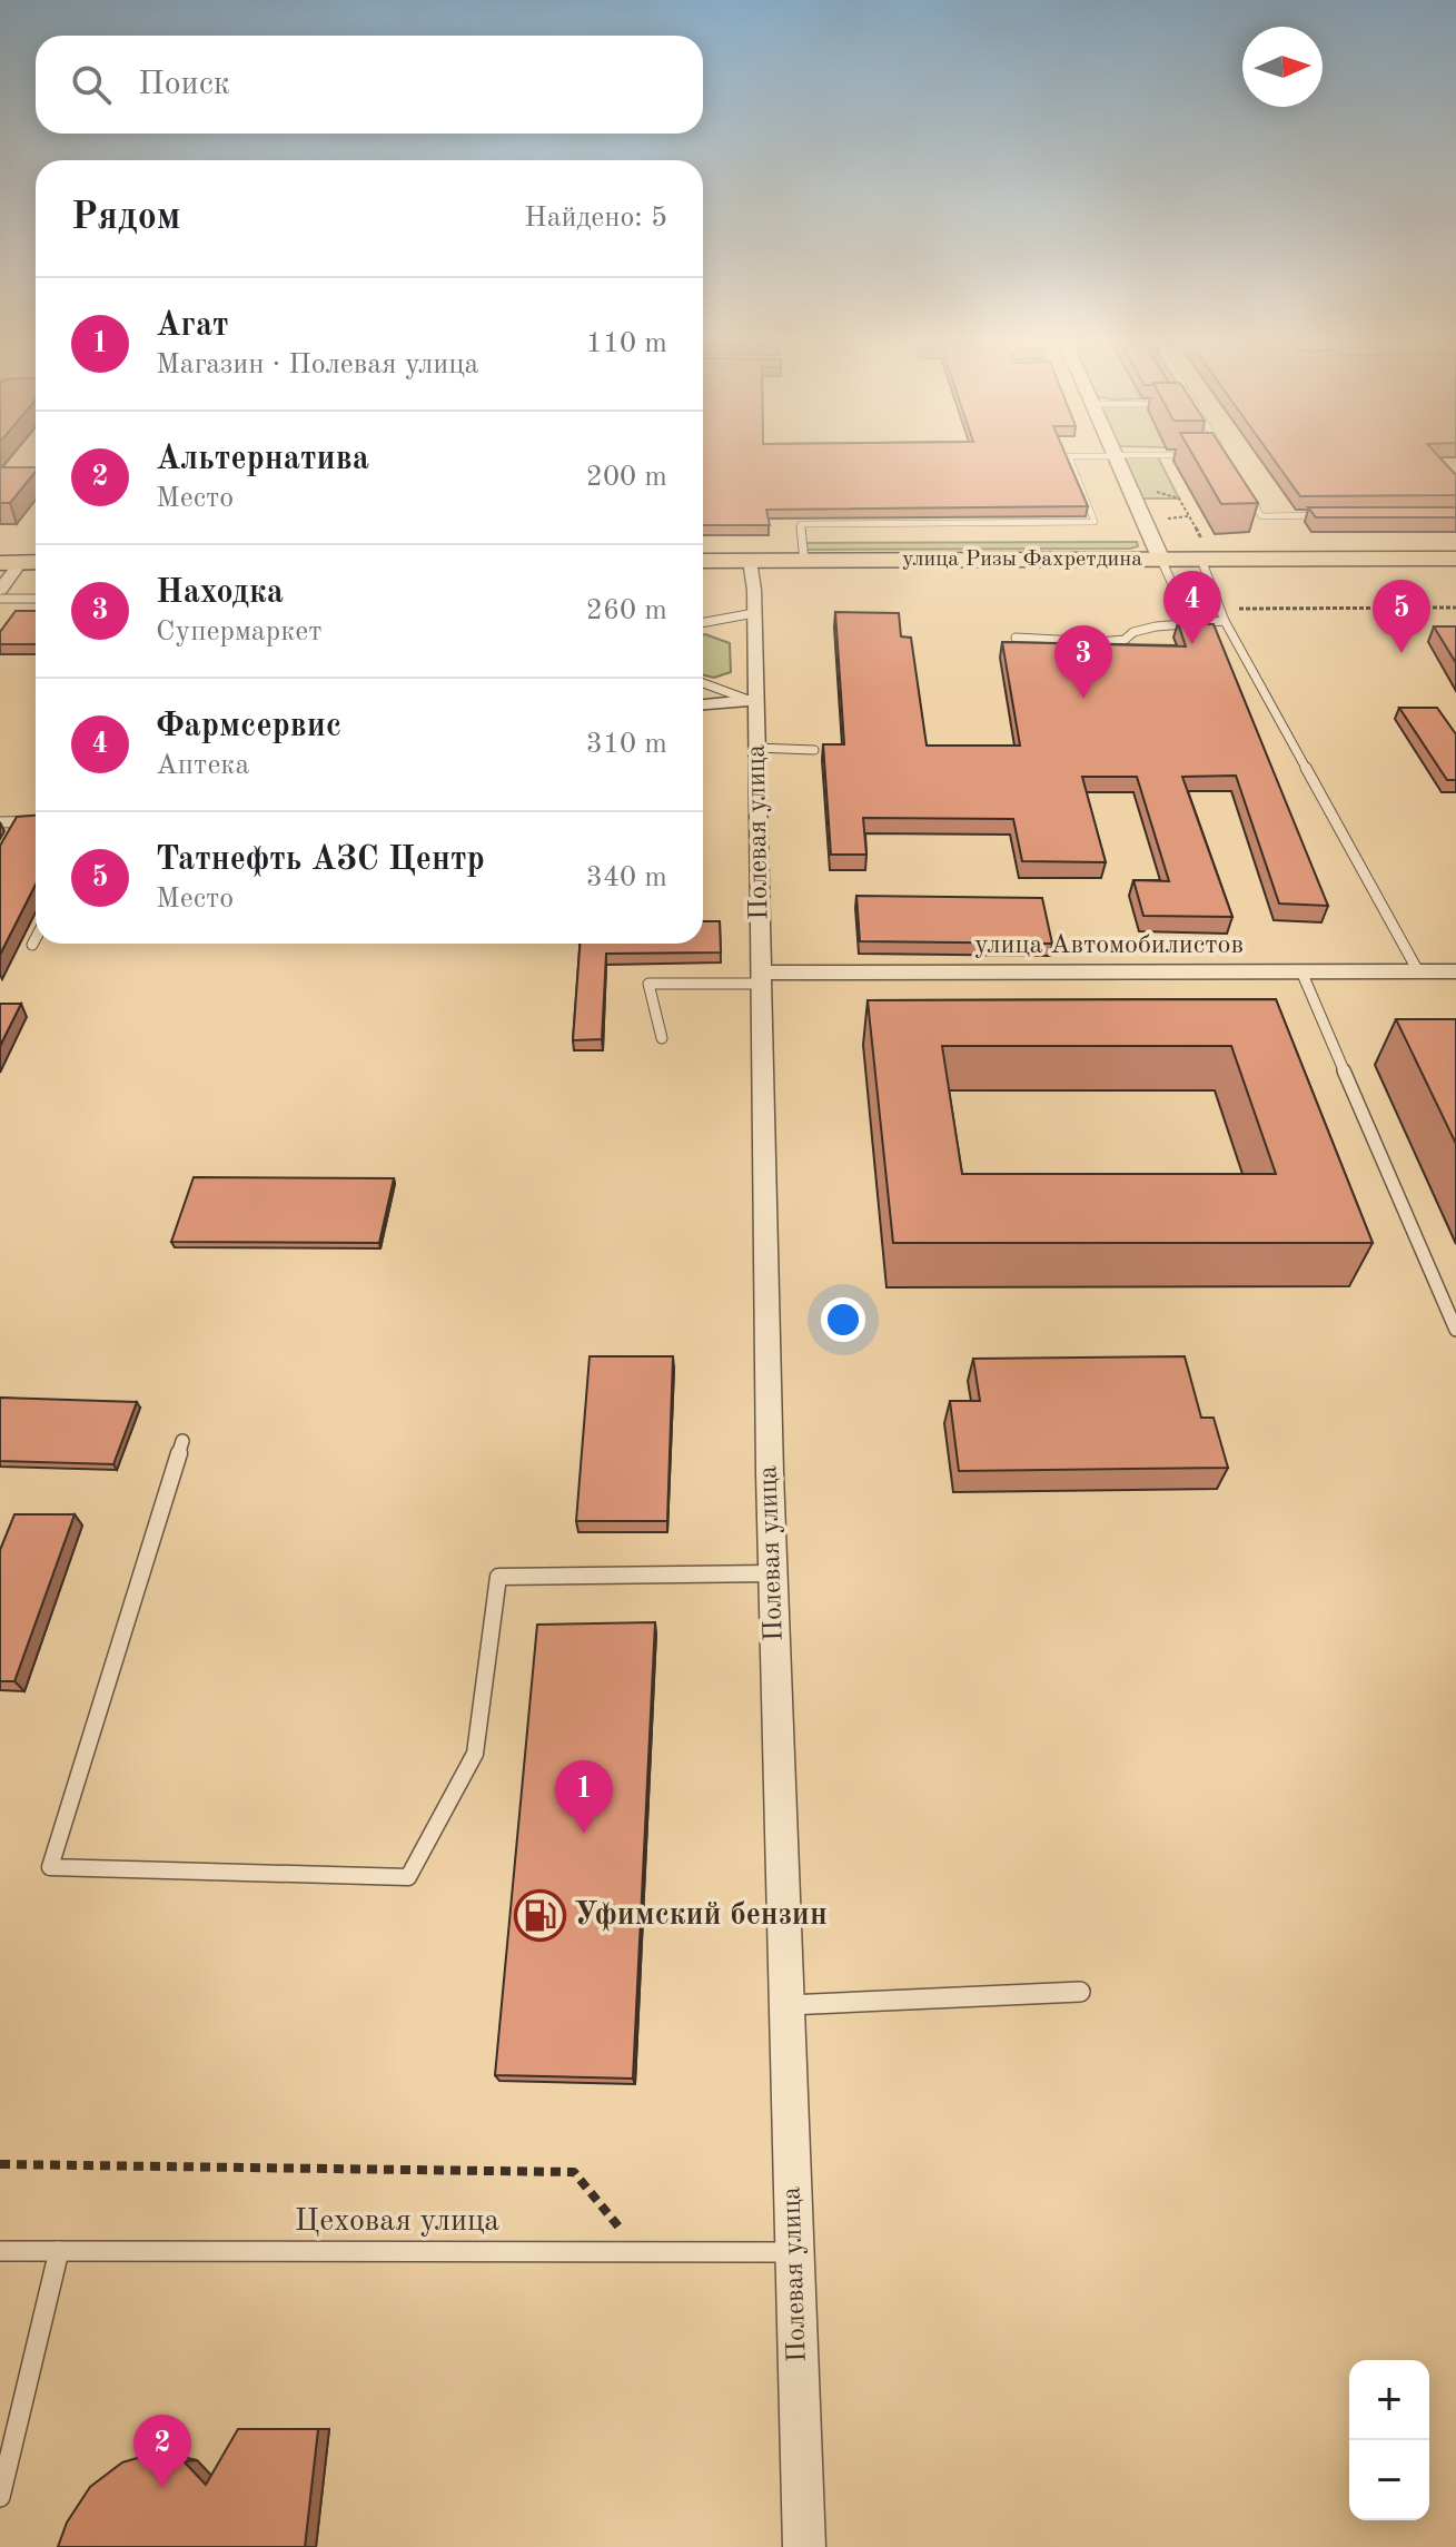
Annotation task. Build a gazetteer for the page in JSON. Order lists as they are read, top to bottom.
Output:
{
  "streets": {
    "main road": ["улица Ризы Фахретдина"],
    "street": ["Полевая улица", "улица Автомобилистов"],
    "lane": ["Цеховая улица"]
  },
  "crossings": [
    ["улица Ризы Фахретдина", "Полевая улица"],
    ["Полевая улица", "улица Автомобилистов"],
    ["Полевая улица", "Цеховая улица"]
  ],
  "places": {
    "fuel station": ["Уфимский бензин"]
  },
  "north": "right",
  "page": {
    "search": "Поиск",
    "heading": ["Рядом", "Найдено: 5"],
    "list": [
      {
        "mark": "1",
        "name": "Агат",
        "note": "Магазин · Полевая улица",
        "value": "110 m"
      },
      {
        "mark": "2",
        "name": "Альтернатива",
        "note": "Место",
        "value": "200 m"
      },
      {
        "mark": "3",
        "name": "Находка",
        "note": "Супермаркет",
        "value": "260 m"
      },
      {
        "mark": "4",
        "name": "Фармсервис",
        "note": "Аптека",
        "value": "310 m"
      },
      {
        "mark": "5",
        "name": "Татнефть АЗС Центр",
        "note": "Место",
        "value": "340 m"
      }
    ],
    "pins": [
      "4",
      "5",
      "3",
      "1",
      "2"
    ],
    "map_buttons": ["+", "−"]
  }
}
